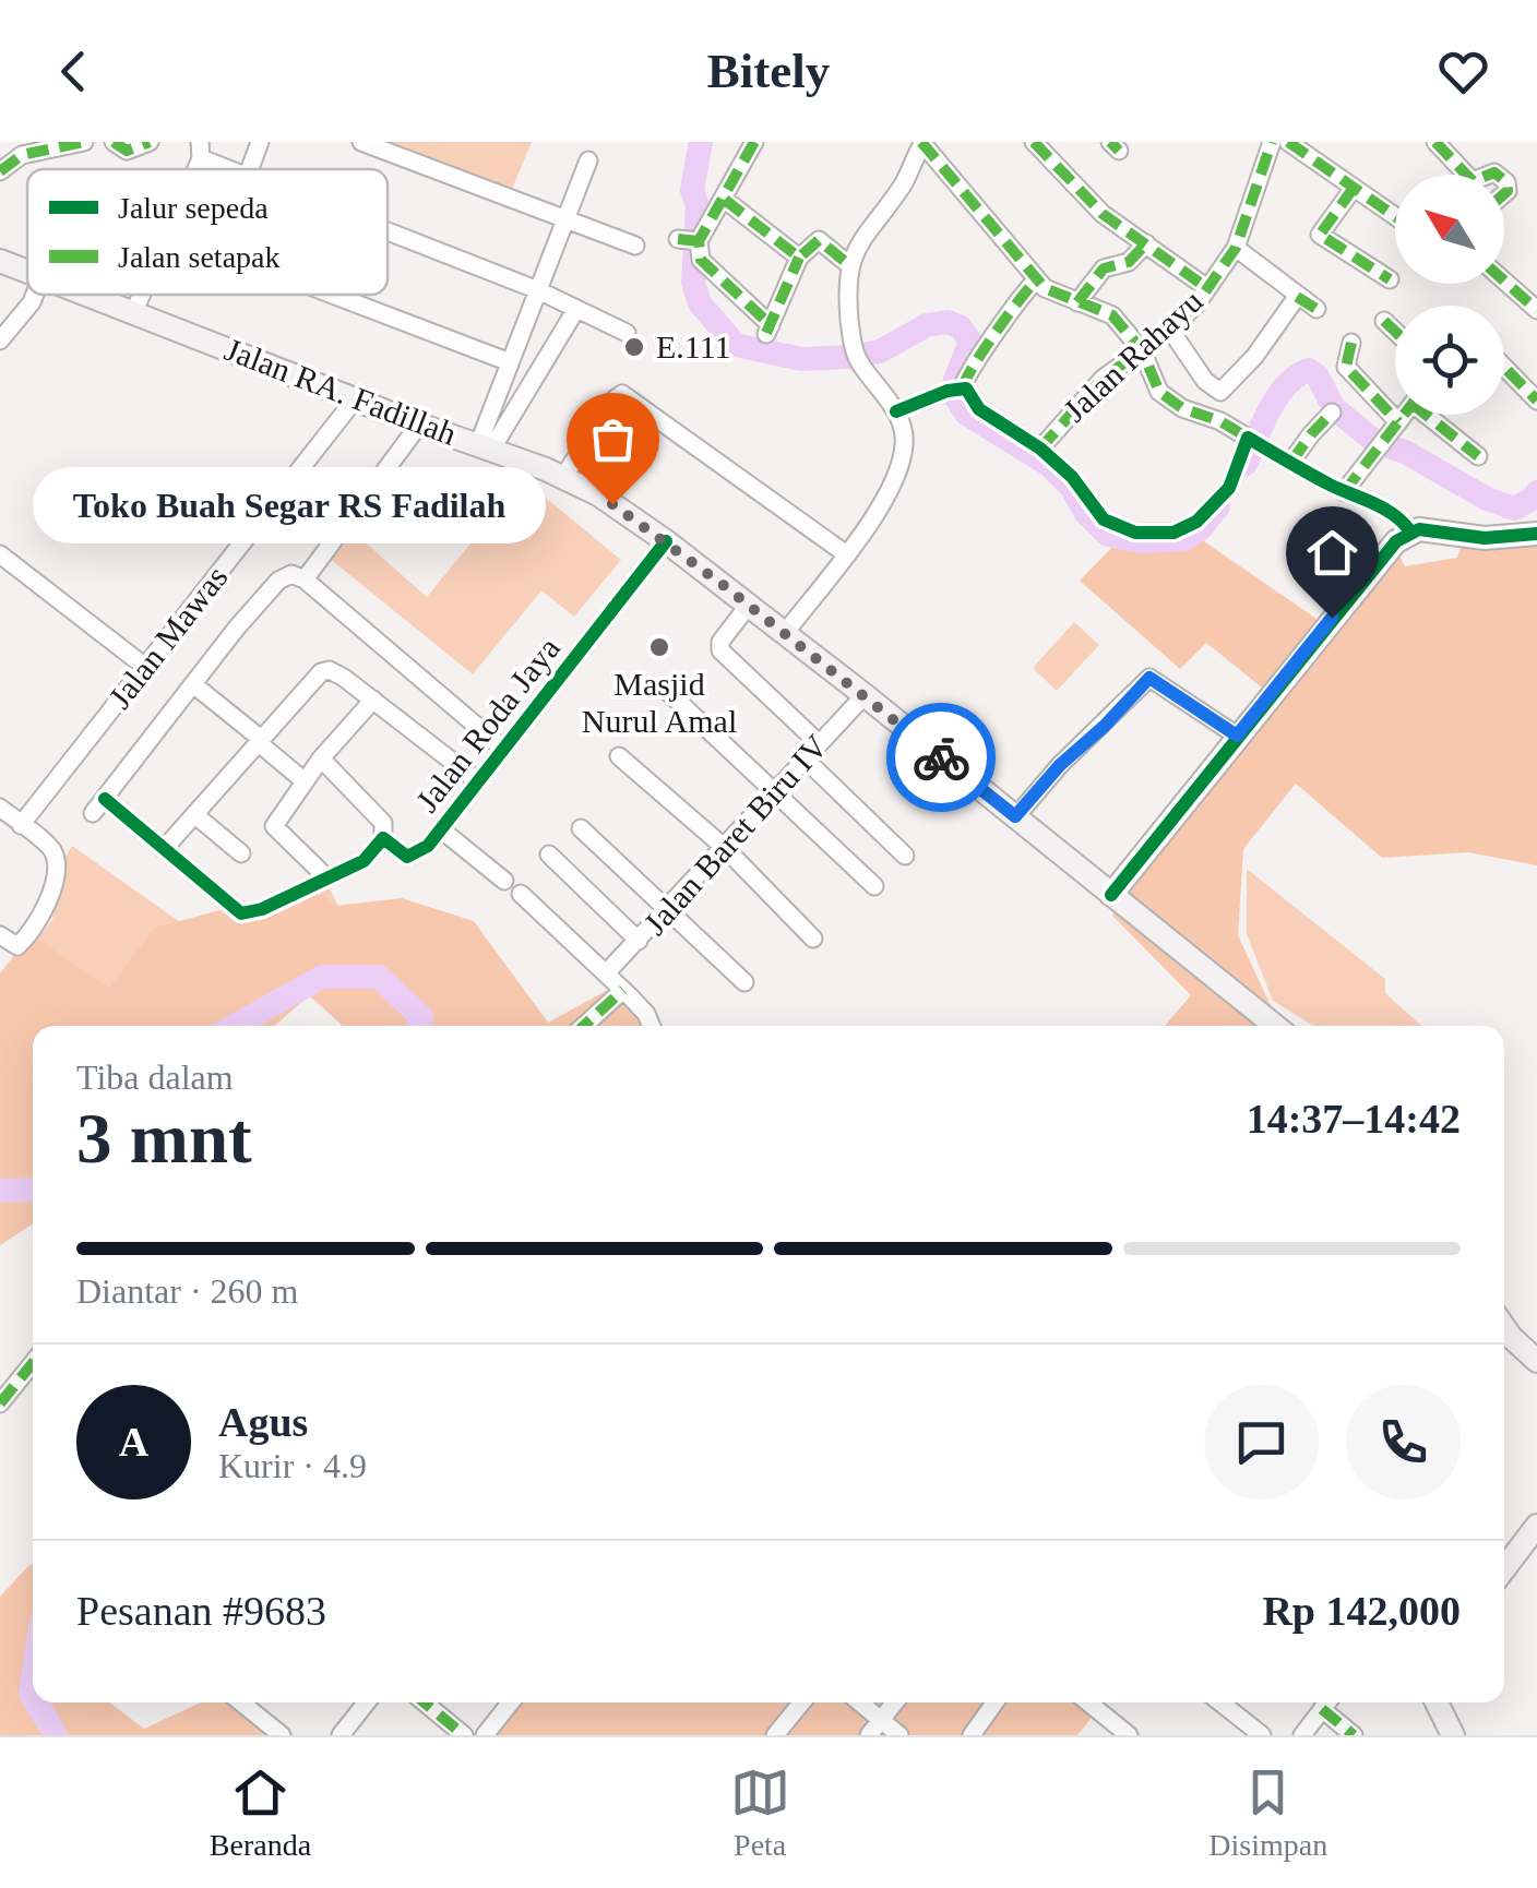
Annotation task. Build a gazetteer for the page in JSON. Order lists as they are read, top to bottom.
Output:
{
  "streets": {
    "main road": ["Jalan RA. Fadillah"],
    "street": [
      "Jalan Rahayu",
      "Jalan Mawas",
      "Jalan Roda Jaya",
      "Jalan Baret Biru IV"
    ]
  },
  "crossings": [
    ["Jalan RA. Fadillah", "Jalan Mawas"],
    ["Jalan RA. Fadillah", "Jalan Roda Jaya"],
    ["Jalan RA. Fadillah", "Jalan Baret Biru IV"]
  ],
  "places": ["E.111", "Toko Buah Segar RS Fadilah", "Masjid Nurul Amal"],
  "legend": ["Jalur sepeda", "Jalan setapak"],
  "north": "top left",
  "page": {
    "header": "Bitely",
    "bubble": "Toko Buah Segar RS Fadilah",
    "heading": ["3 mnt", "Tiba dalam", "14:37–14:42"],
    "panel": [
      "Agus",
      "Kurir · 4.9",
      "Pesanan #9683",
      "Rp 142,000"
    ],
    "bar": "Diantar · 260 m",
    "round": "A",
    "tabs": ["Beranda", "Peta", "Disimpan"]
  }
}
